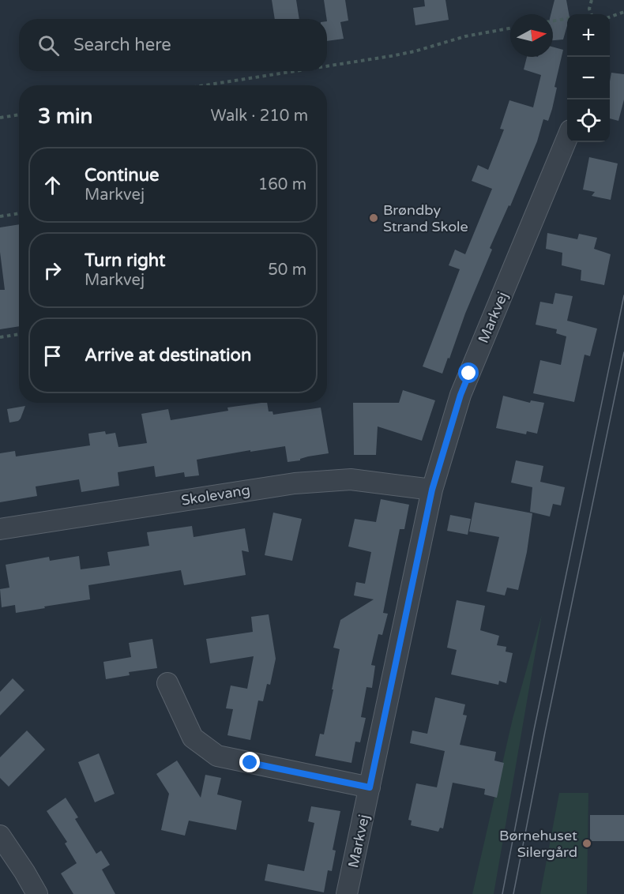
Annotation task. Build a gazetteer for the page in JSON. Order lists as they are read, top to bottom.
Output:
{
  "streets": {
    "street": ["Markvej", "Skolevang"]
  },
  "crossings": [
    ["Markvej", "Skolevang"]
  ],
  "places": ["Brøndby Strand Skole", "Børnehuset Silergård"],
  "north": "right",
  "page": {
    "map_buttons": ["+", "−"],
    "search": "Search here",
    "heading": ["3 min", "Walk · 210 m"],
    "list": [
      ["Continue", "Markvej", "160 m"],
      ["Turn right", "Markvej", "50 m"],
      "Arrive at destination"
    ]
  }
}
